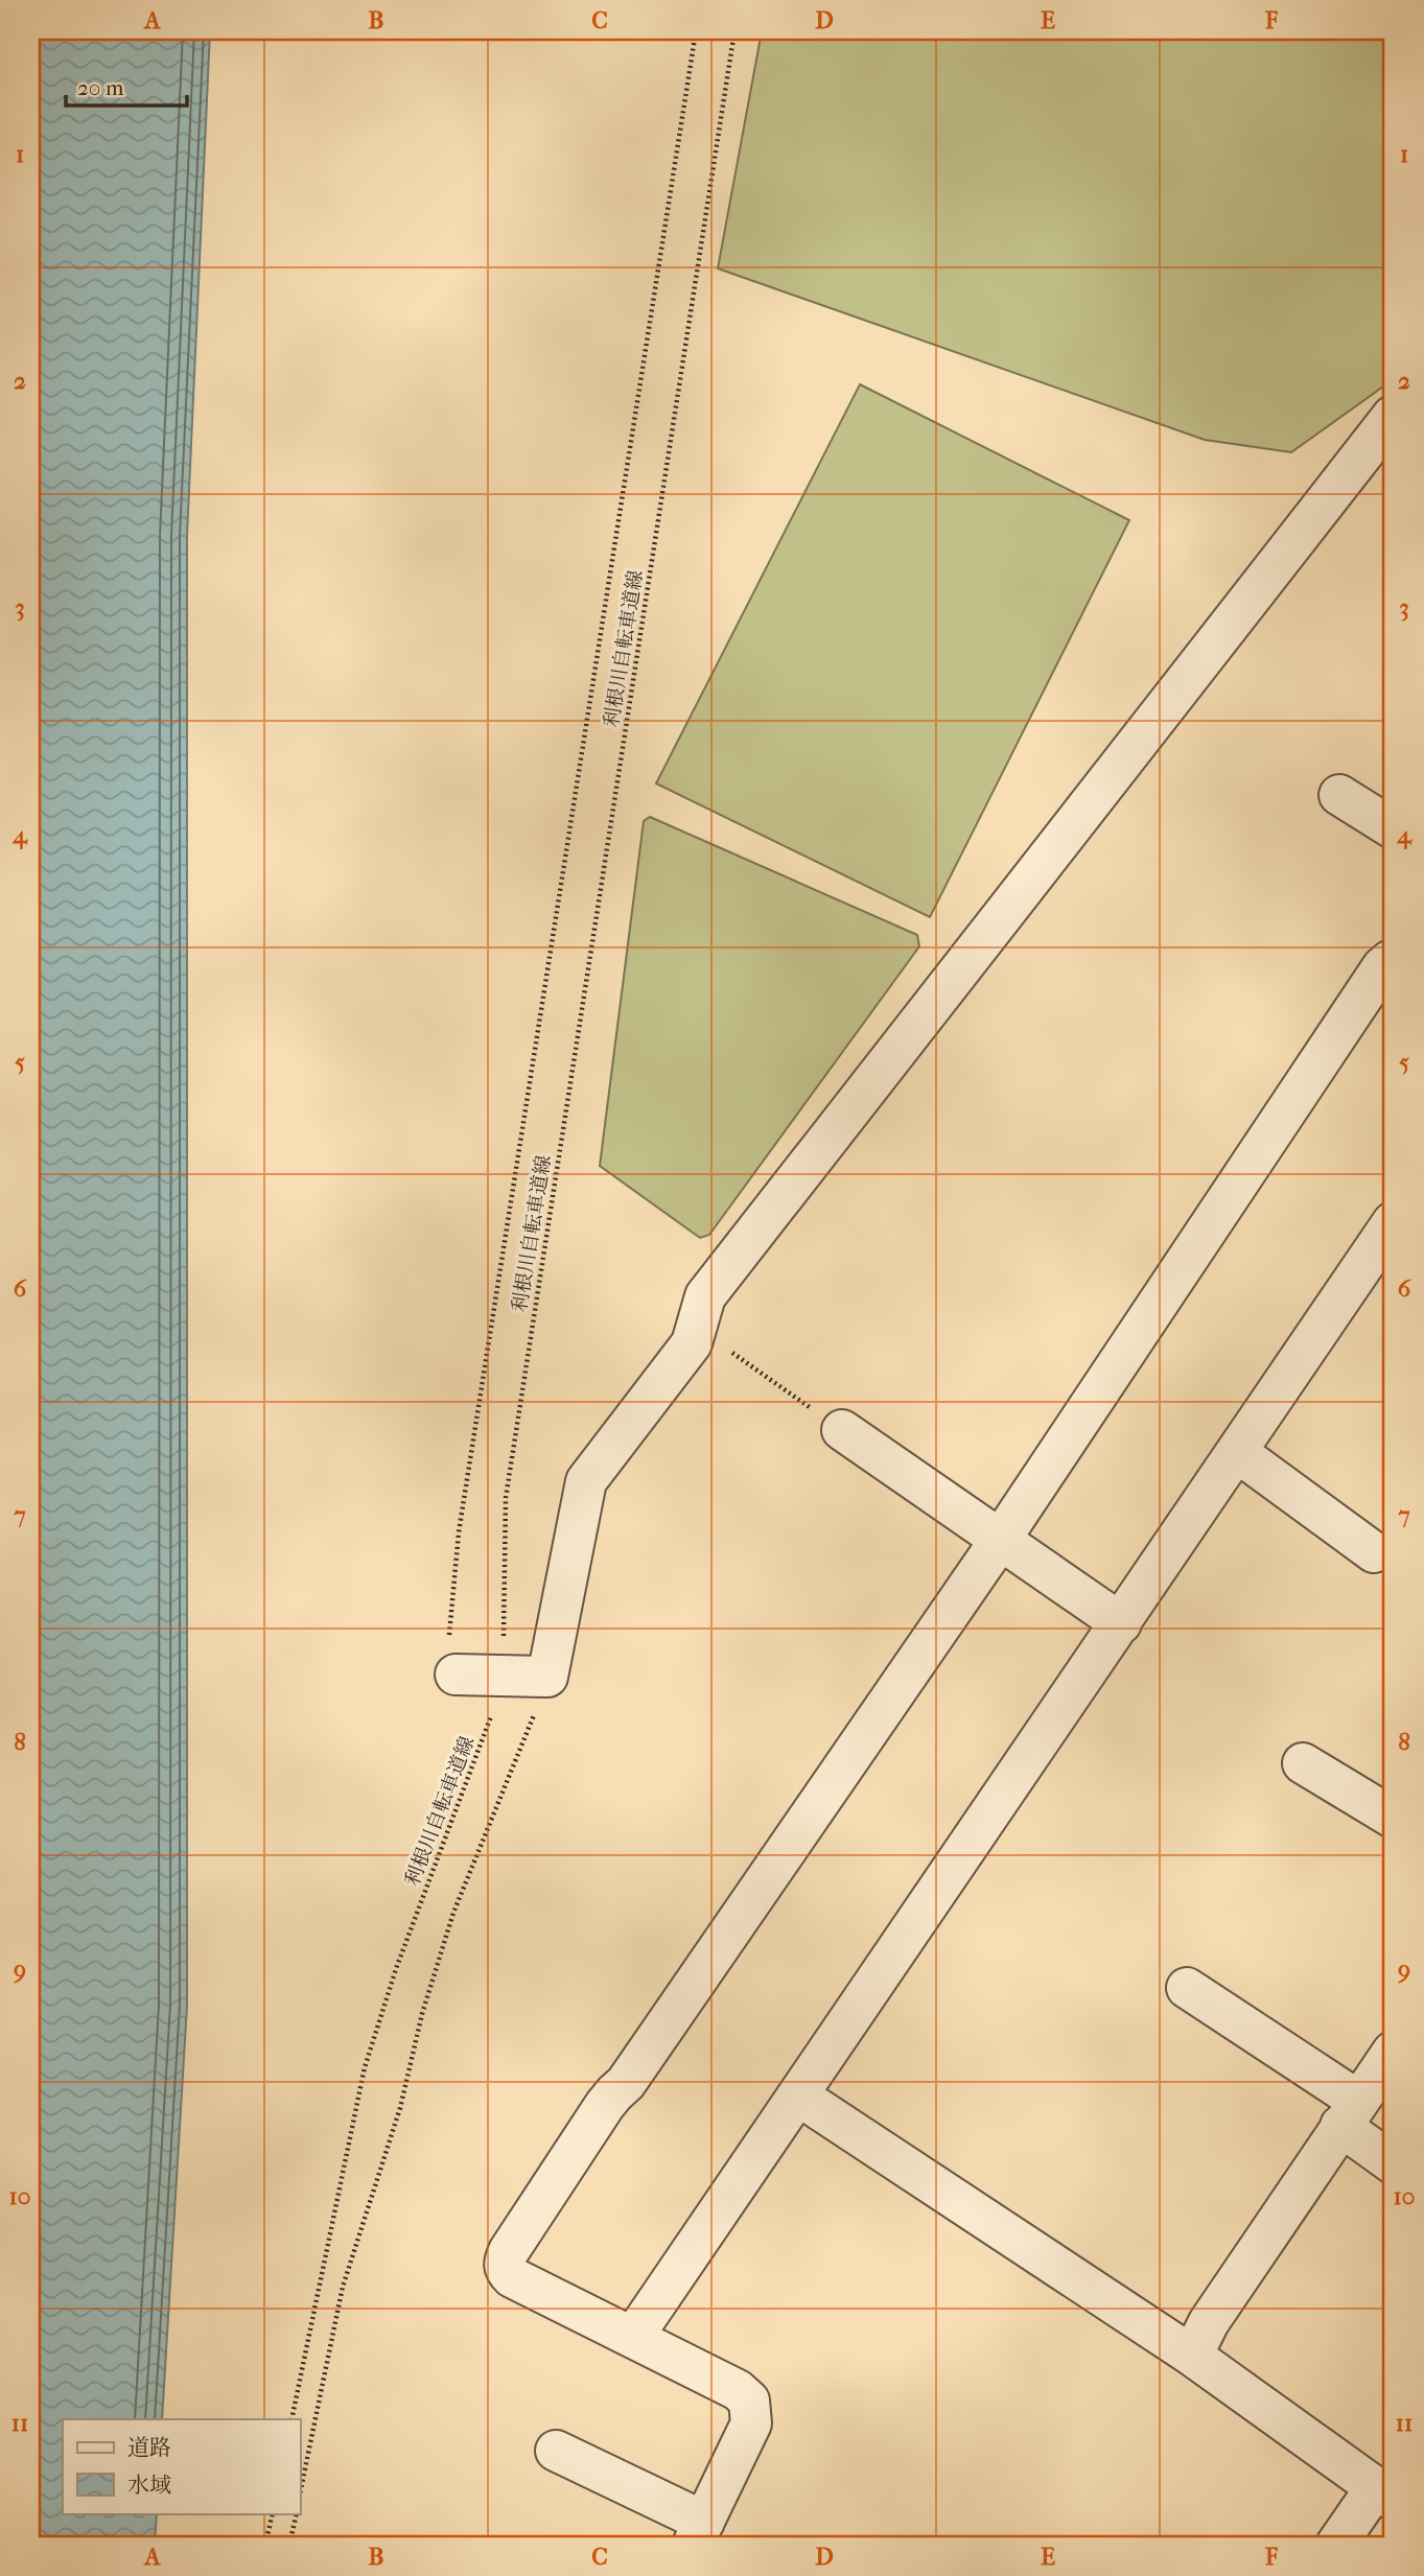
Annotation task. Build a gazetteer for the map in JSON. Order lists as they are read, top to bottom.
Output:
{
  "streets": {
    "path": ["利根川自転車道線"]
  },
  "legend": ["道路", "水域"],
  "scale_bar": "20 m",
  "grid": {
    "columns": [
      "A",
      "B",
      "C",
      "D",
      "E",
      "F"
    ],
    "rows": [
      "1",
      "2",
      "3",
      "4",
      "5",
      "6",
      "7",
      "8",
      "9",
      "10",
      "11"
    ]
  }
}
